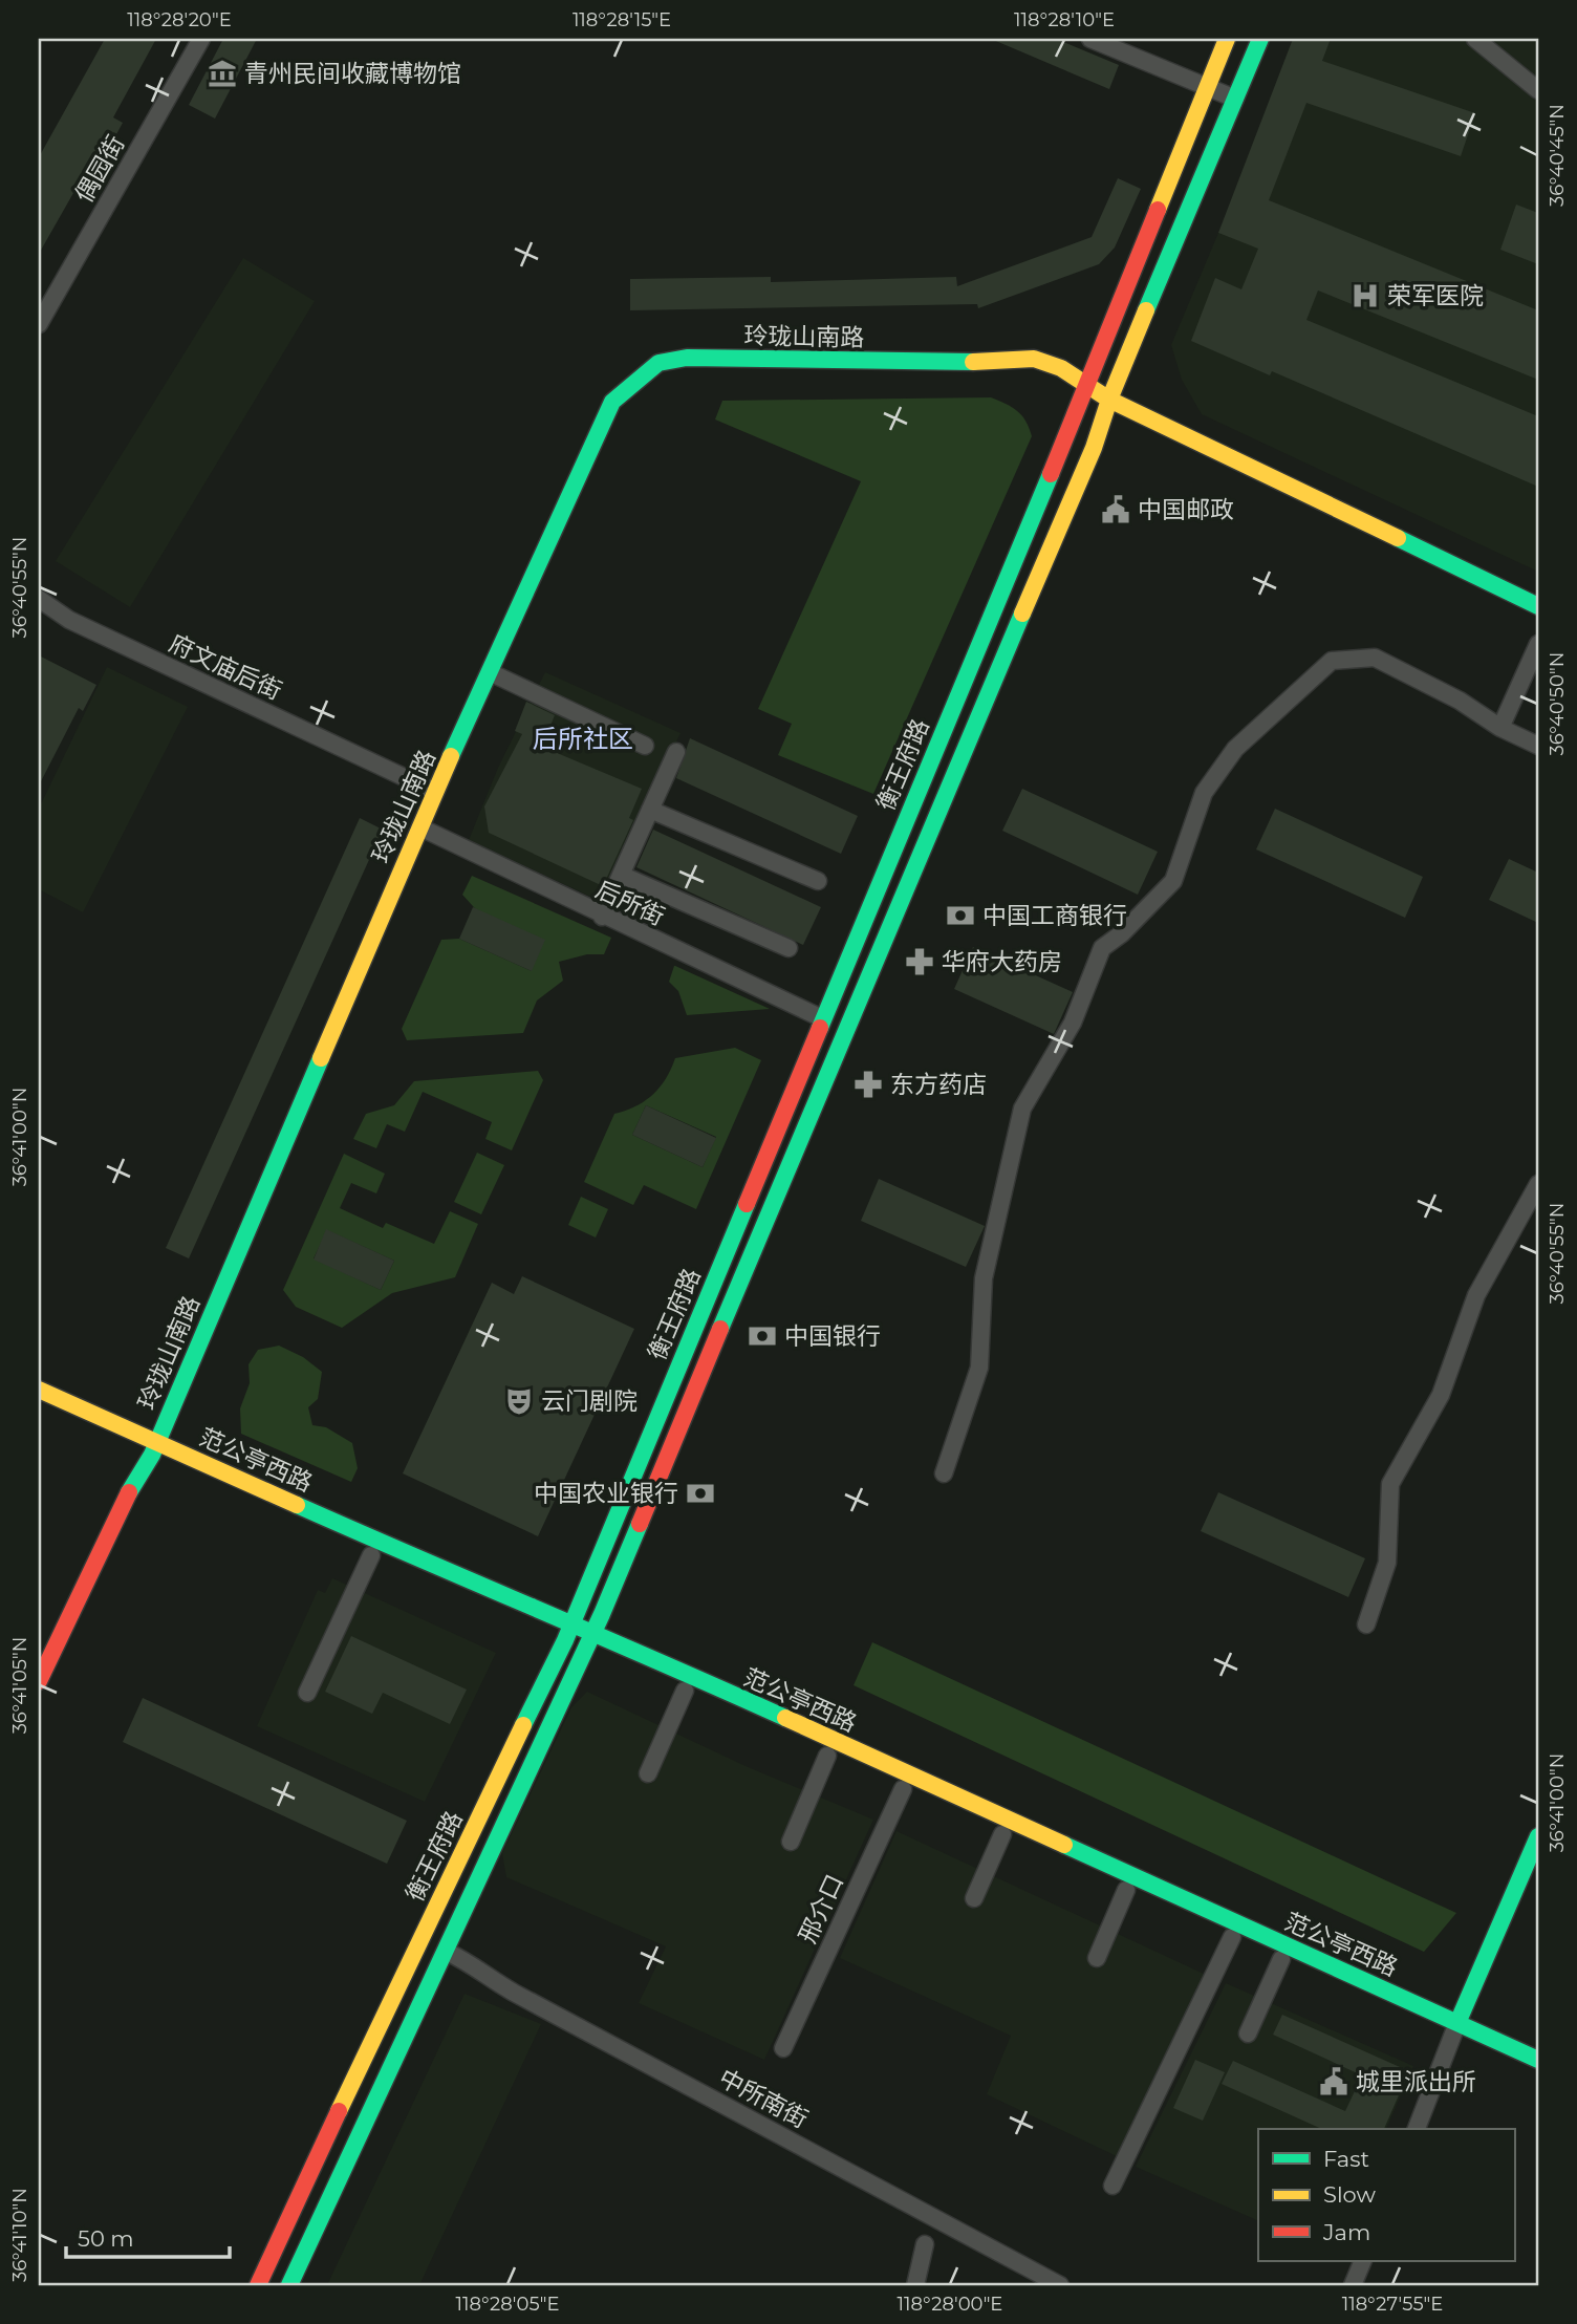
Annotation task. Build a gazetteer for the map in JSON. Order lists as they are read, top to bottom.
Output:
{
  "streets": {
    "main road": ["玲珑山南路", "衡王府路", "范公亭西路"],
    "street": [
      "偶园街",
      "府文庙后街",
      "后所街",
      "邢介口",
      "中所南街"
    ]
  },
  "crossings": [
    ["玲珑山南路", "府文庙后街"],
    ["玲珑山南路", "衡王府路"],
    ["玲珑山南路", "后所街"],
    ["玲珑山南路", "范公亭西路"],
    ["衡王府路", "后所街"],
    ["衡王府路", "范公亭西路"],
    ["衡王府路", "中所南街"],
    ["范公亭西路", "邢介口"]
  ],
  "districts": ["后所社区"],
  "places": {
    "museum": ["青州民间收藏博物馆"],
    "hospital": ["荣军医院"],
    "public building": ["中国邮政", "城里派出所"],
    "bank": ["中国工商银行", "中国银行", "中国农业银行"],
    "pharmacy": ["华府大药房", "东方药店"],
    "theatre": ["云门剧院"]
  },
  "legend": ["Fast", "Slow", "Jam"],
  "scale_bar": "50 m",
  "coordinates": [
    "118°28'20\"E",
    "118°28'15\"E",
    "118°28'10\"E",
    "36°40'45\"N",
    "36°40'55\"N",
    "36°40'50\"N",
    "36°41'00\"N",
    "36°41'05\"N",
    "36°41'10\"N",
    "118°28'05\"E",
    "118°28'00\"E",
    "118°27'55\"E"
  ]
}
